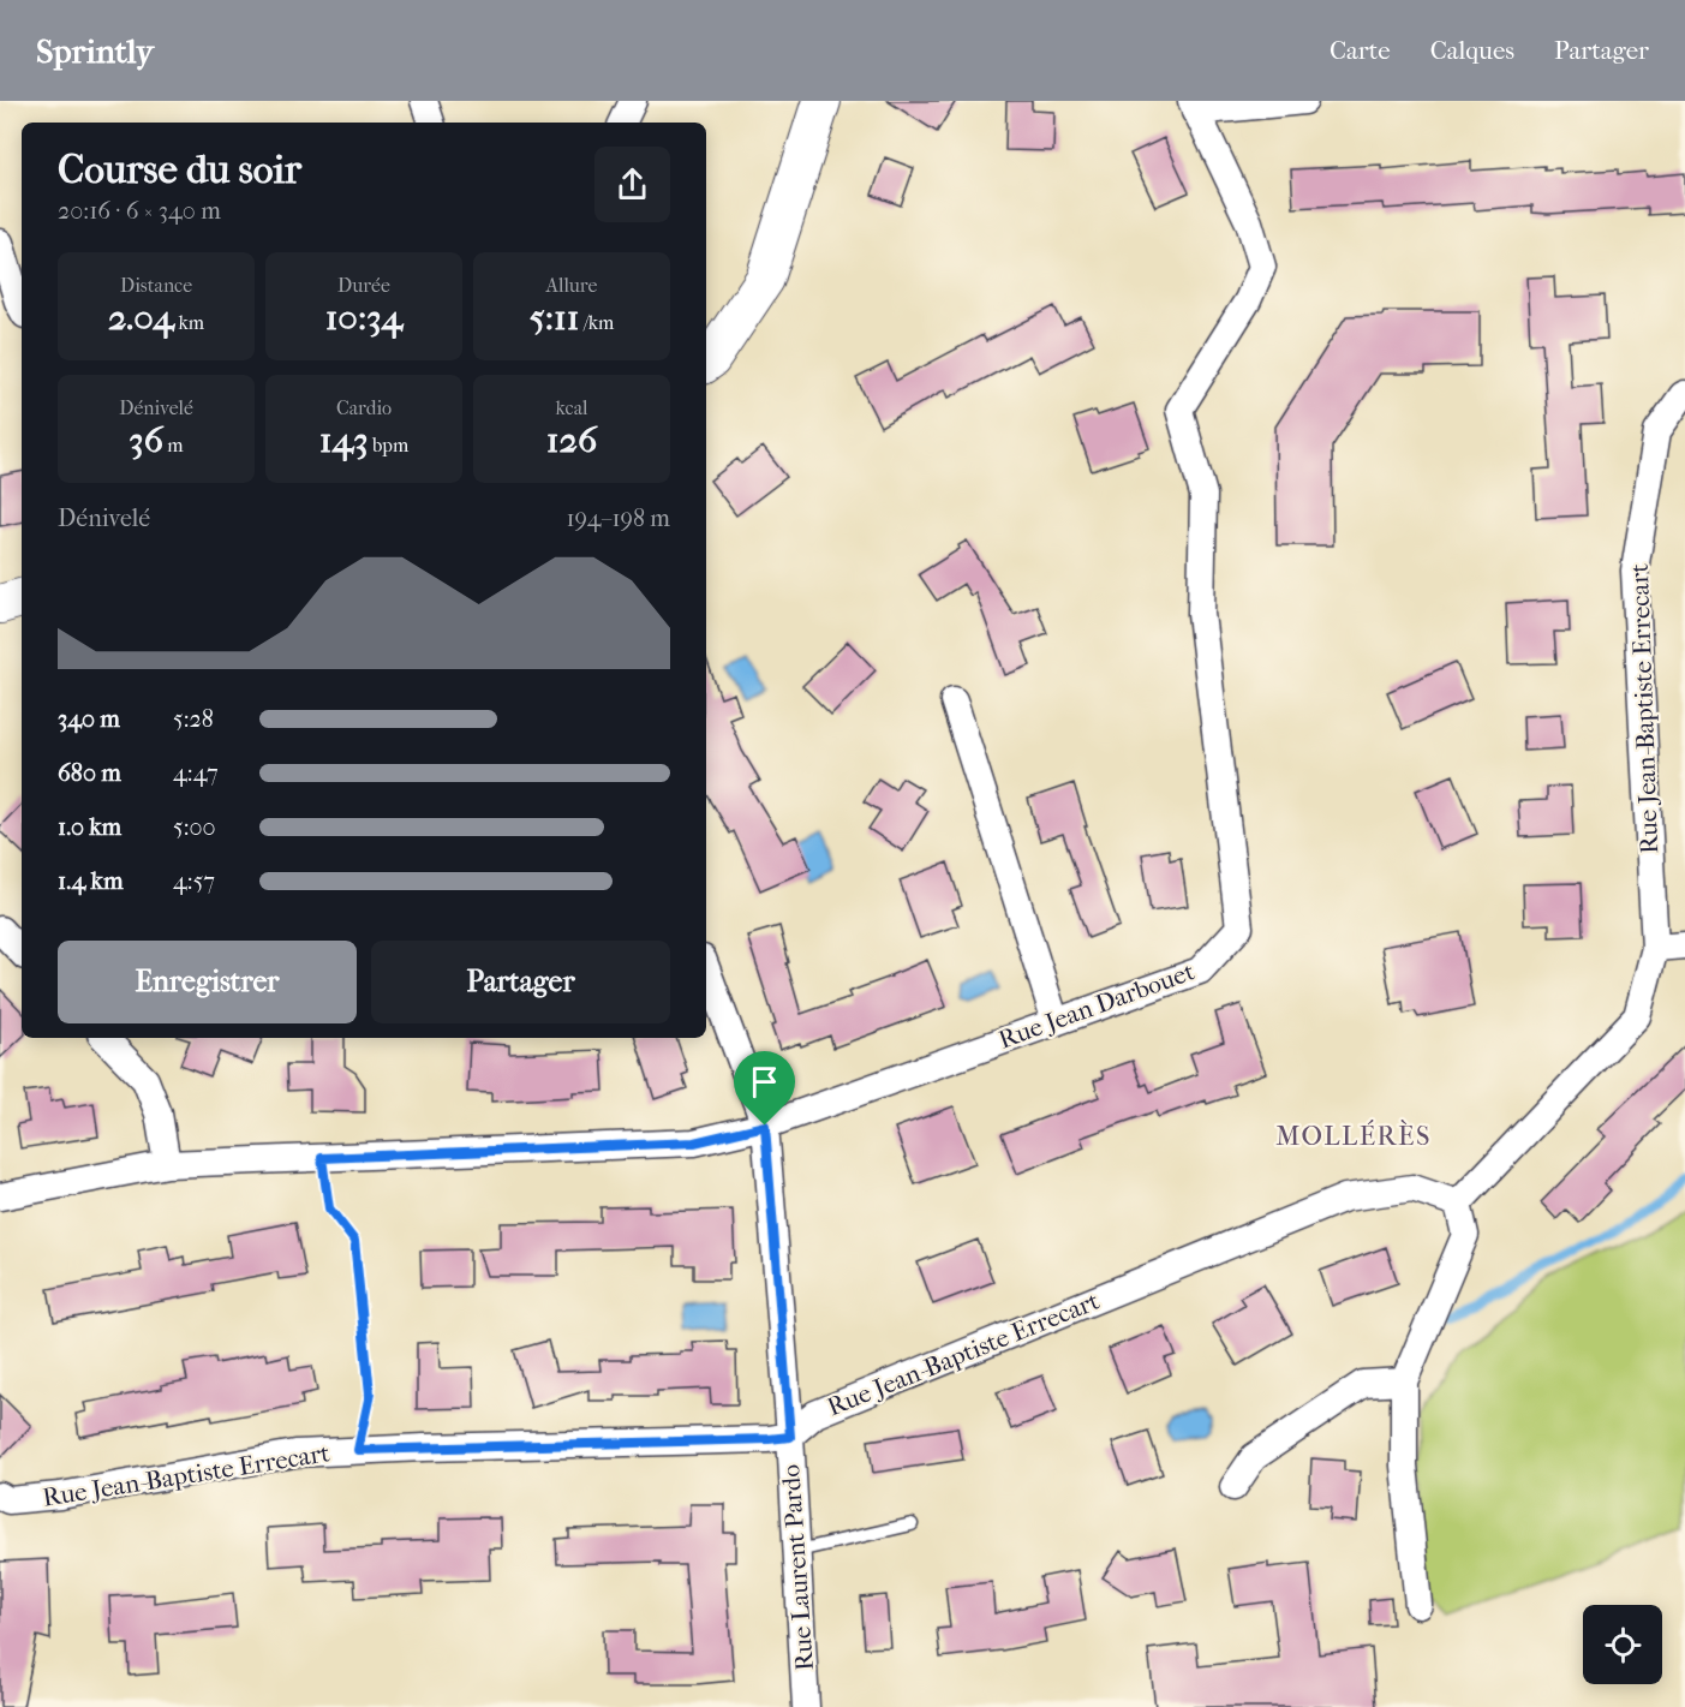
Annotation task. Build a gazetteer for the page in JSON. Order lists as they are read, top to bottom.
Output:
{
  "streets": {
    "street": ["Rue Jean-Baptiste Errecart", "Rue Jean Darbouet", "Rue Laurent Pardo"]
  },
  "crossings": [
    ["Rue Jean-Baptiste Errecart", "Rue Laurent Pardo"],
    ["Rue Jean Darbouet", "Rue Laurent Pardo"]
  ],
  "districts": ["MOLLÉRÈS"],
  "page": {
    "header": "Sprintly",
    "nav": ["Carte", "Calques", "Partager"],
    "heading": ["Course du soir", "20:16 · 6 × 340 m"],
    "stats": [
      ["Distance", "2.04 km"],
      ["Durée", "10:34"],
      ["Allure", "5:11 /km"],
      ["Dénivelé", "36 m"],
      ["Cardio", "143 bpm"],
      ["kcal", "126"]
    ],
    "chart": ["Dénivelé", "194–198 m"],
    "list": [
      {
        "name": "340 m",
        "note": "5:28"
      },
      {
        "name": "680 m",
        "note": "4:47"
      },
      {
        "name": "1.0 km",
        "note": "5:00"
      },
      {
        "name": "1.4 km",
        "note": "4:57"
      }
    ],
    "buttons": ["Enregistrer", "Partager"]
  }
}
